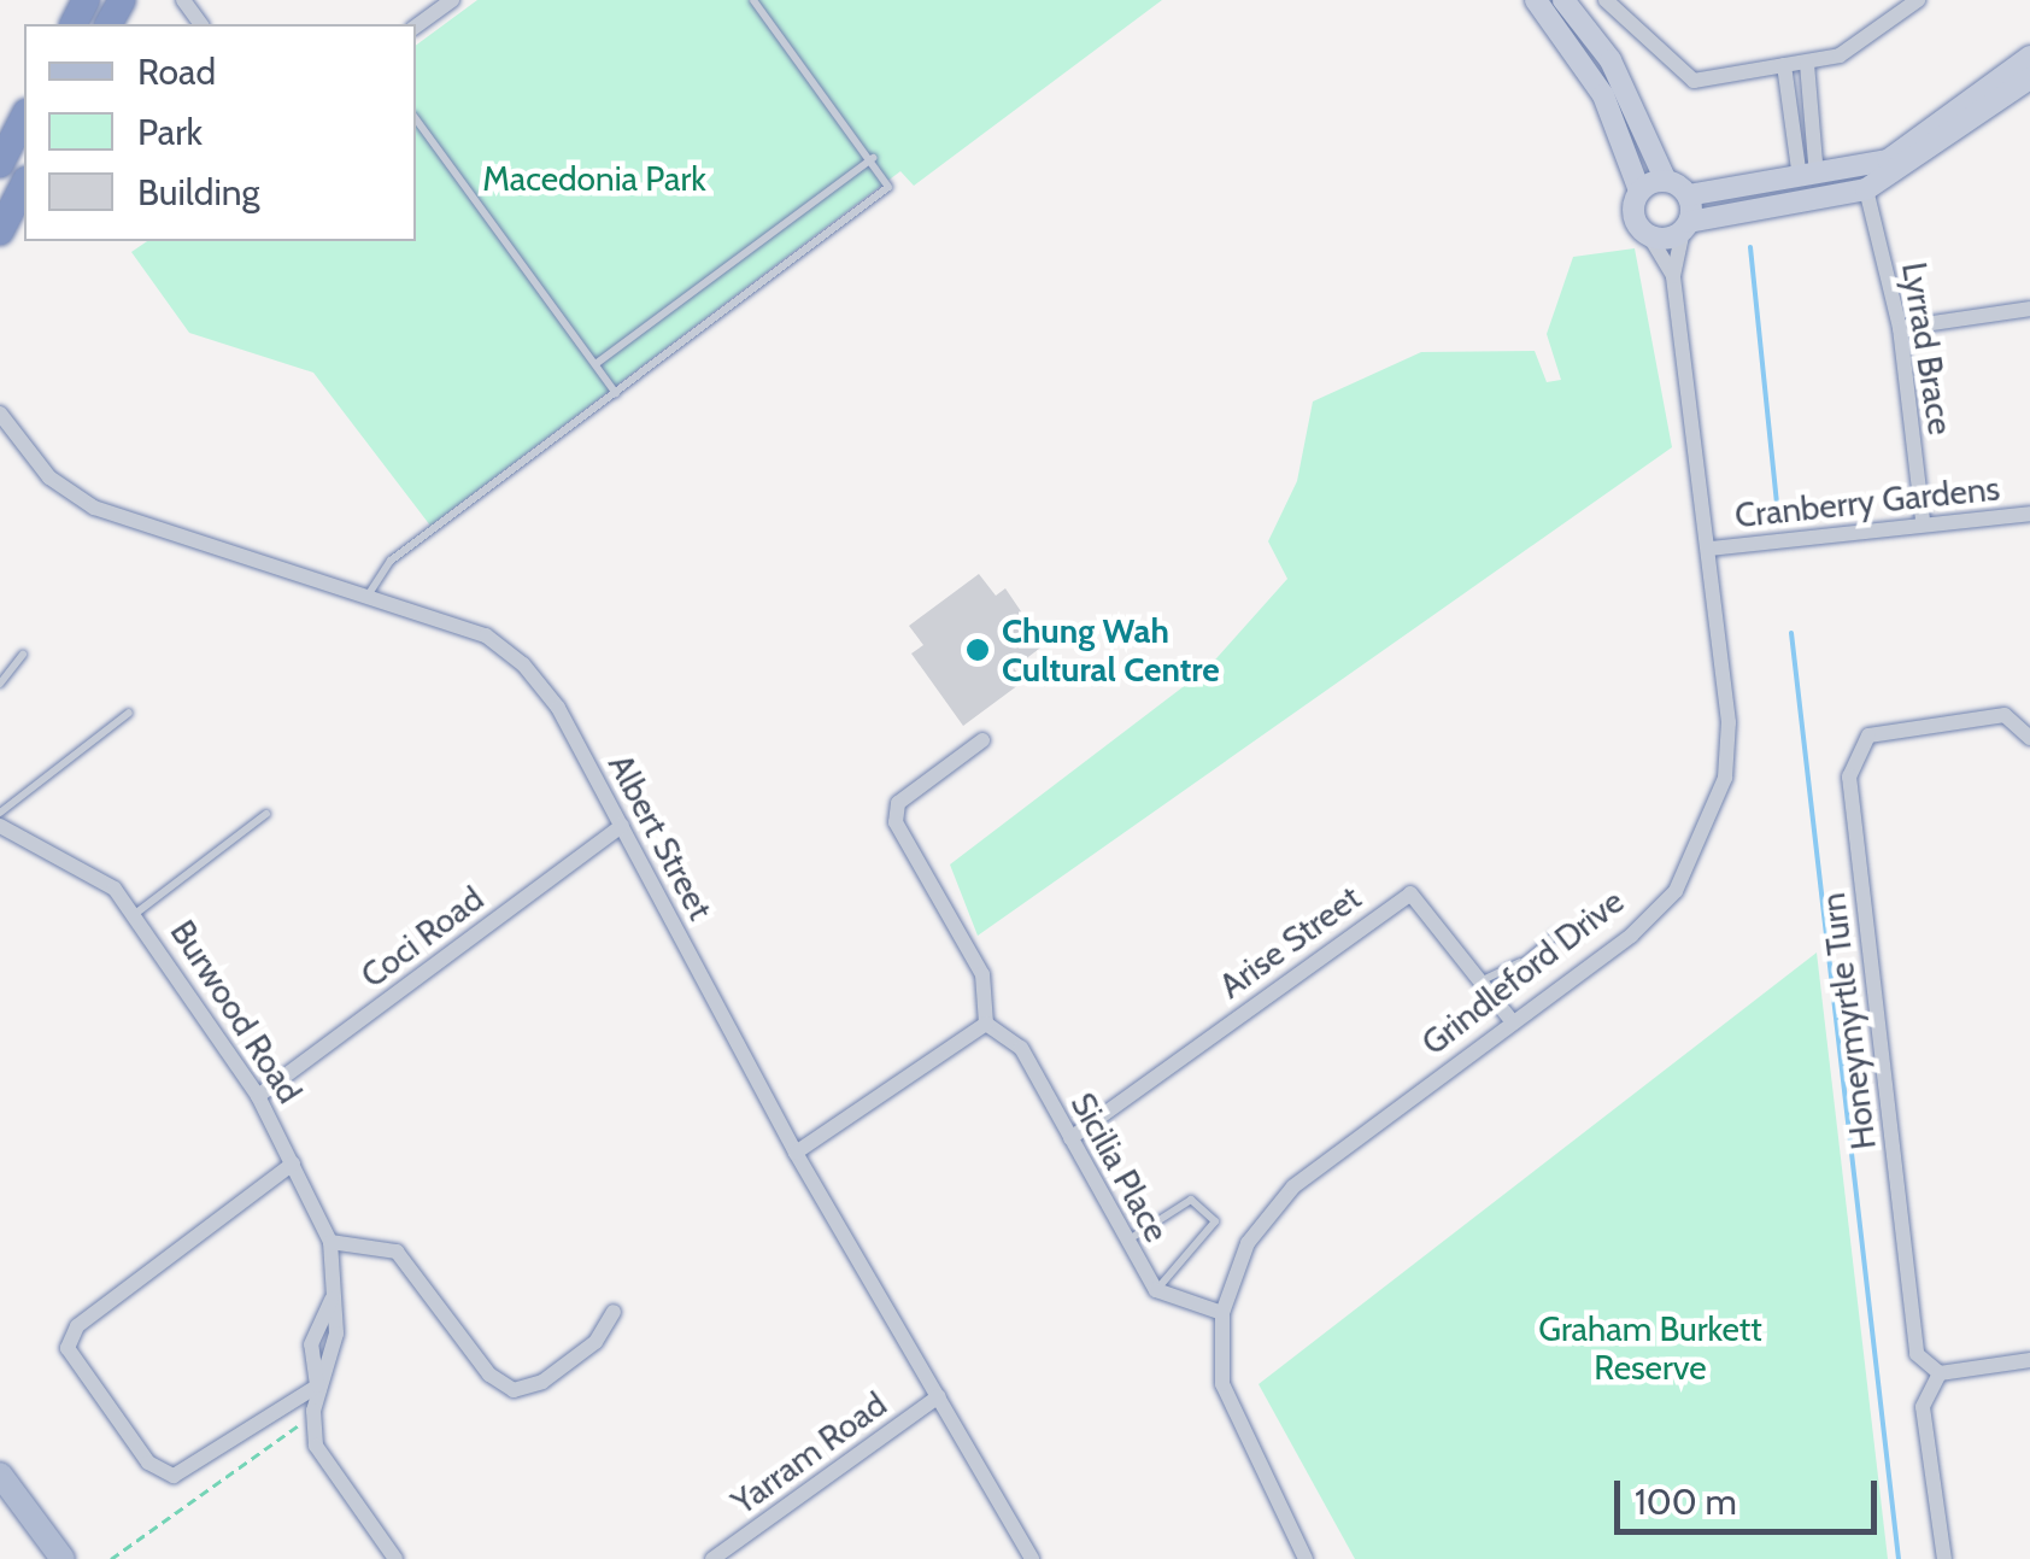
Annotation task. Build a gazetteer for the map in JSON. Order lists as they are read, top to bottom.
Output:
{
  "streets": {
    "street": [
      "Lyrrad Brace",
      "Cranberry Gardens",
      "Albert Street",
      "Coci Road",
      "Arise Street",
      "Grindleford Drive",
      "Burwood Road",
      "Honeymyrtle Turn",
      "Sicilia Place",
      "Yarram Road"
    ]
  },
  "crossings": [
    ["Lyrrad Brace", "Cranberry Gardens"],
    ["Cranberry Gardens", "Grindleford Drive"],
    ["Albert Street", "Coci Road"],
    ["Albert Street", "Yarram Road"],
    ["Coci Road", "Burwood Road"],
    ["Arise Street", "Grindleford Drive"],
    ["Arise Street", "Sicilia Place"],
    ["Grindleford Drive", "Sicilia Place"]
  ],
  "parks": ["Macedonia Park", "Graham Burkett Reserve"],
  "places": ["Chung Wah Cultural Centre"],
  "legend": ["Road", "Park", "Building"],
  "scale_bar": "100 m"
}
